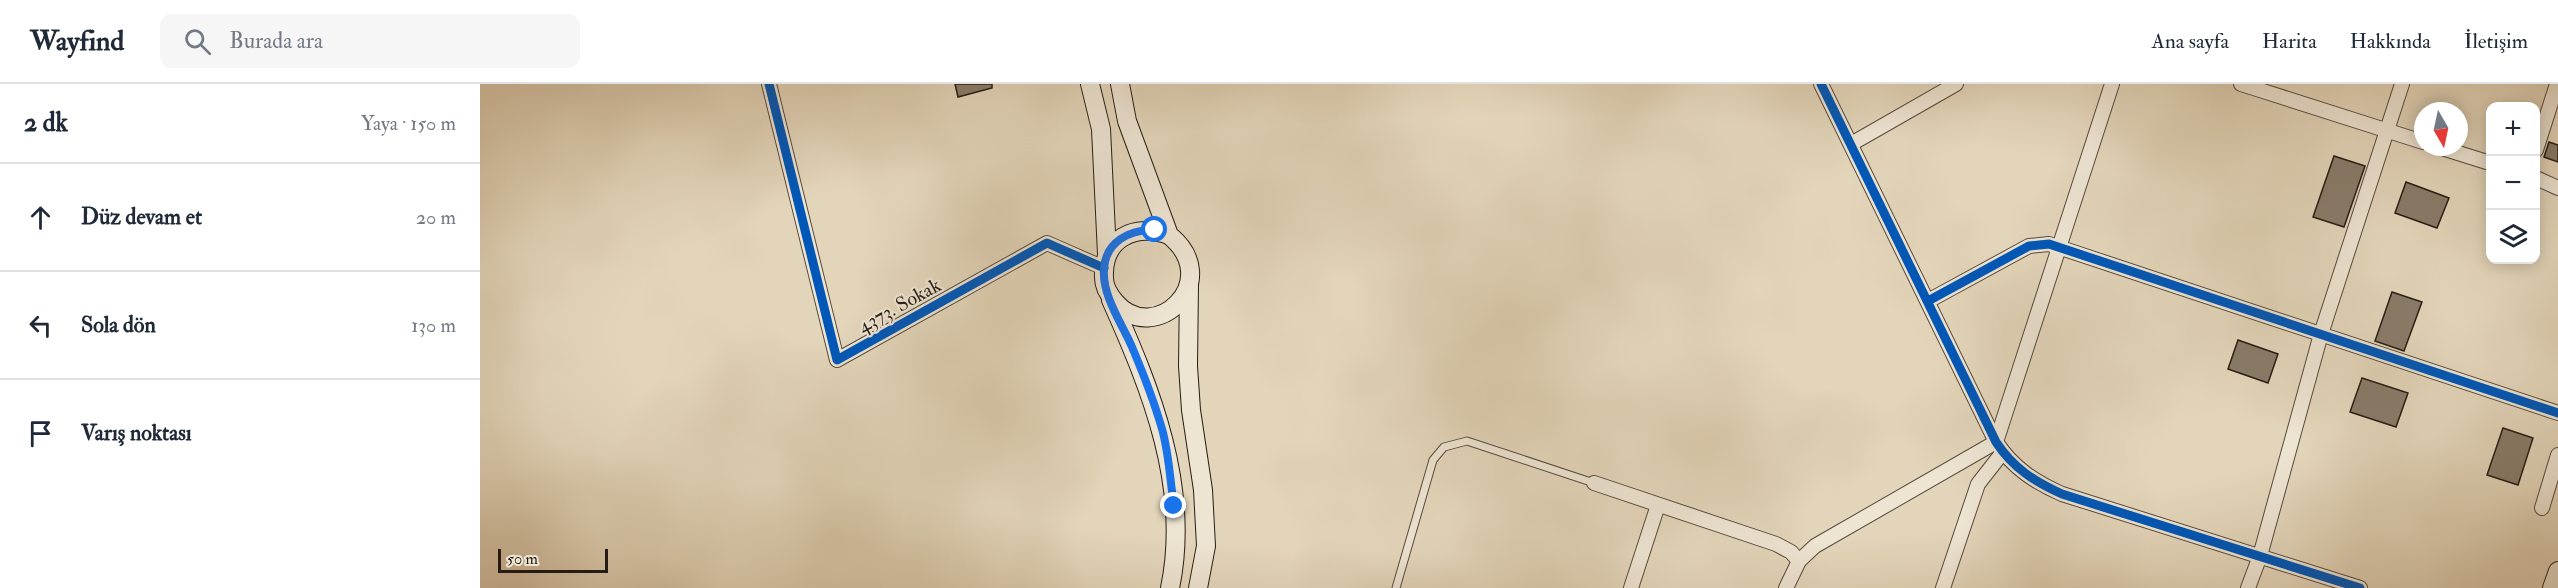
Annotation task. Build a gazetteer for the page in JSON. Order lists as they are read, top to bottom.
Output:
{
  "streets": {
    "street": ["4373. Sokak"]
  },
  "scale_bar": "50 m",
  "north": "bottom",
  "page": {
    "header": "Wayfind",
    "search": "Burada ara",
    "nav": [
      "Ana sayfa",
      "Harita",
      "Hakkında",
      "İletişim"
    ],
    "heading": ["2 dk", "Yaya · 150 m"],
    "map_buttons": ["+", "−"],
    "list": [
      ["Düz devam et", "20 m"],
      ["Sola dön", "130 m"],
      "Varış noktası"
    ],
    "scale": "50 m"
  }
}
